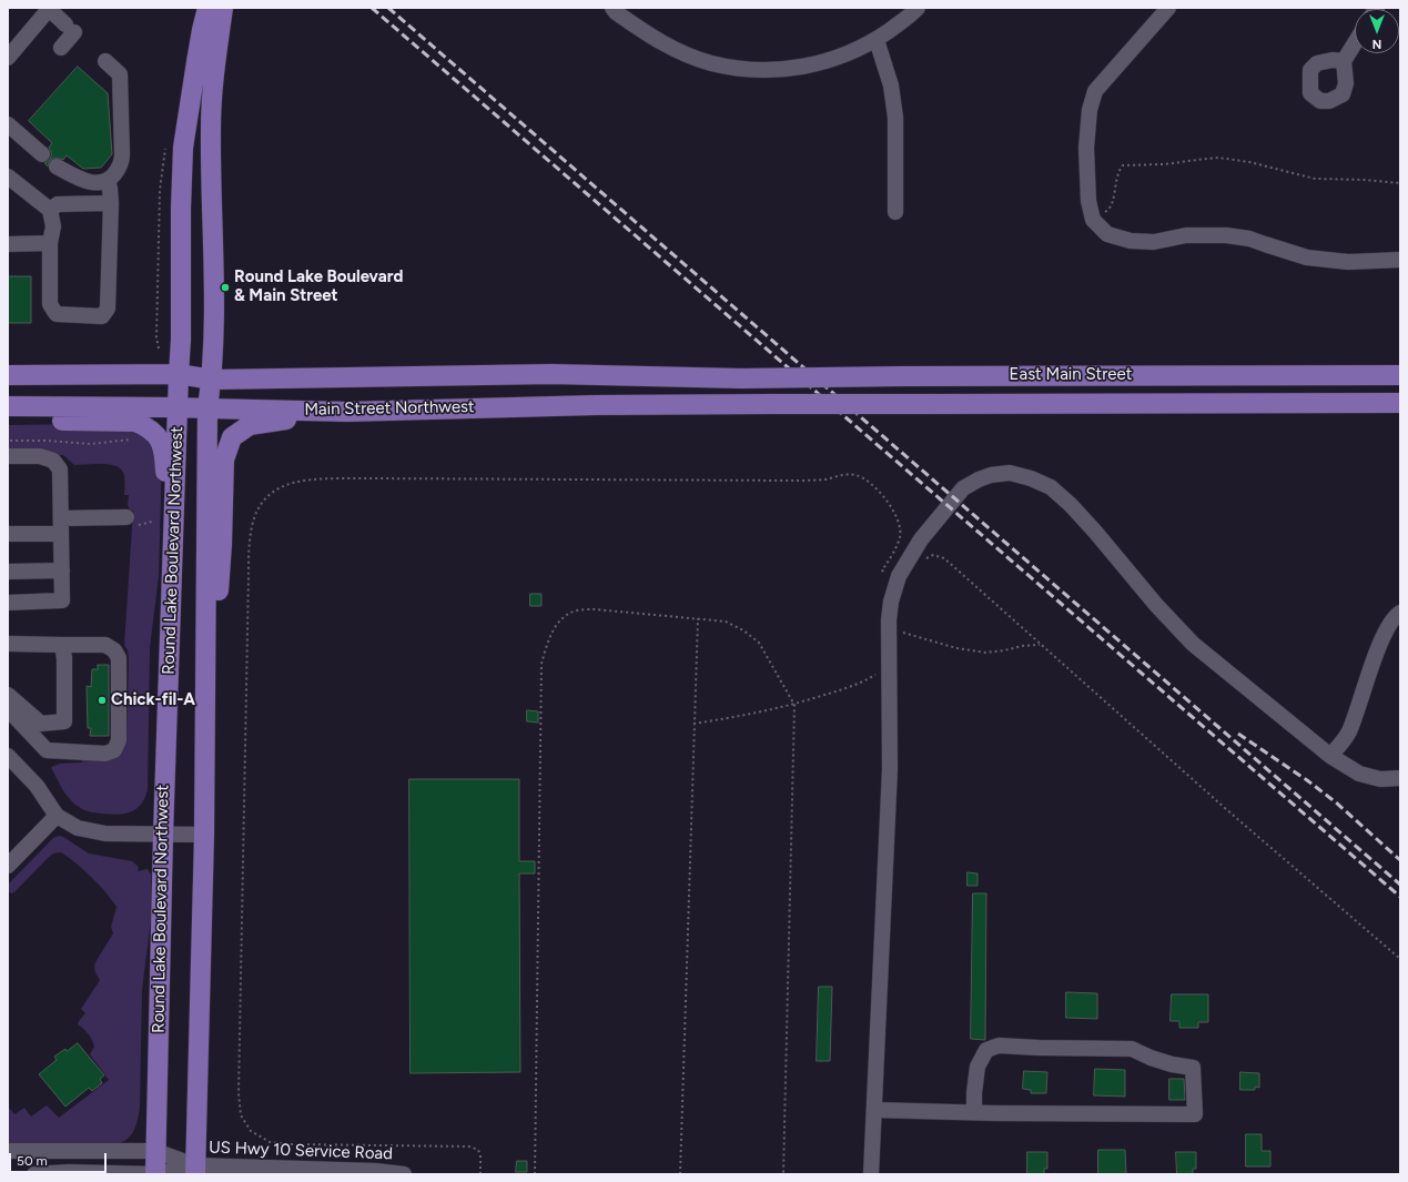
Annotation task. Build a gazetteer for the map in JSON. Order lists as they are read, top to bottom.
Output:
{
  "streets": {
    "main road": ["East Main Street", "Main Street Northwest", "Round Lake Boulevard Northwest"],
    "street": ["US Hwy 10 Service Road"]
  },
  "crossings": [
    ["East Main Street", "Main Street Northwest"],
    ["Main Street Northwest", "Round Lake Boulevard Northwest"],
    ["Round Lake Boulevard Northwest", "US Hwy 10 Service Road"]
  ],
  "places": ["Round Lake Boulevard & Main Street", "Chick-fil-A"],
  "scale_bar": "50 m",
  "north": "bottom"
}
